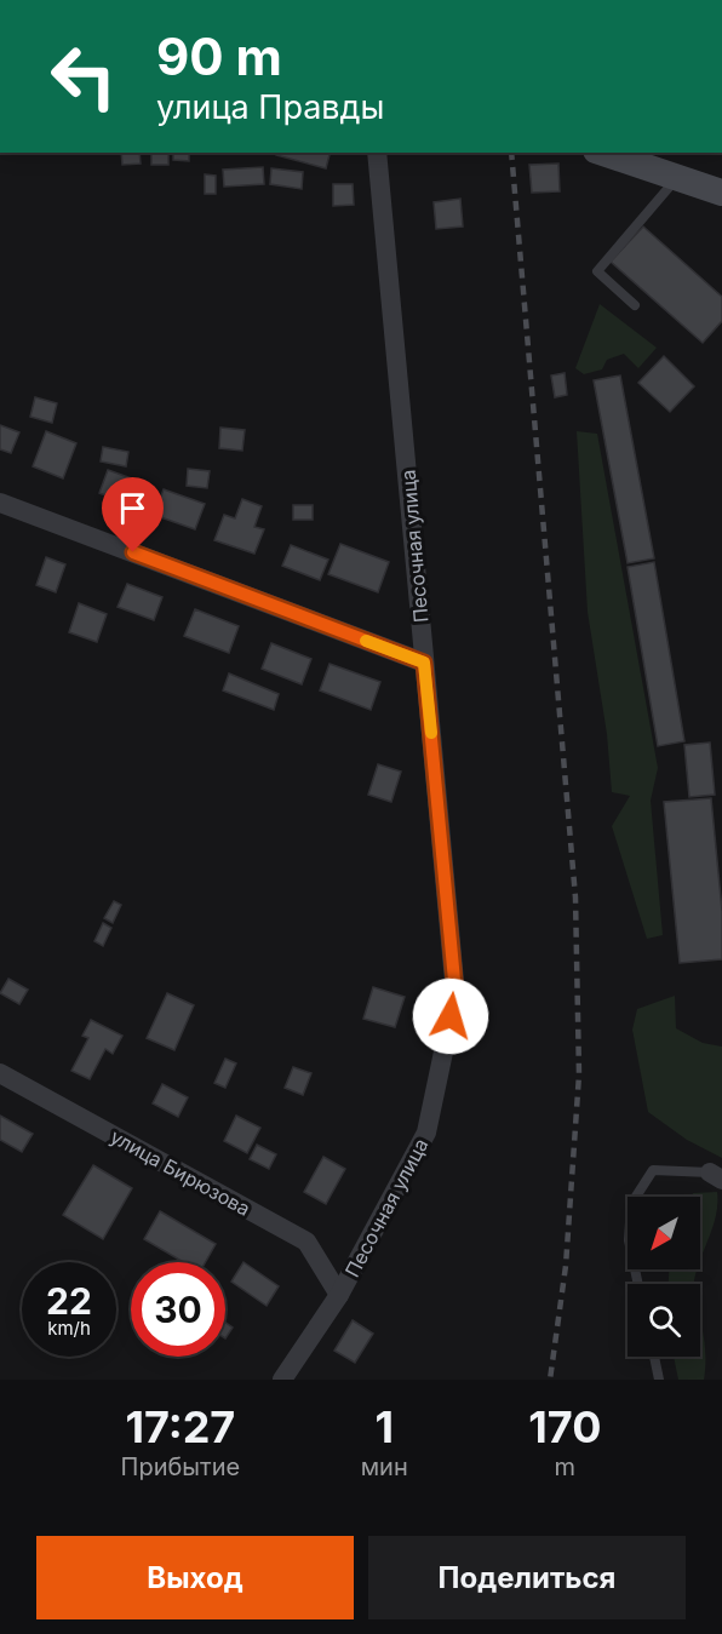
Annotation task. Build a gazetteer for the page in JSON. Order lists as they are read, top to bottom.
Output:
{
  "streets": {
    "street": ["Песочная улица", "улица Бирюзова"]
  },
  "crossings": [
    ["Песочная улица", "улица Бирюзова"]
  ],
  "north": "bottom left",
  "page": {
    "turn": ["90 m", "улица Правды"],
    "speed": "22 km/h",
    "limit": "30",
    "eta": [
      "17:27",
      "Прибытие",
      "1",
      "мин",
      "170",
      "m"
    ],
    "buttons": ["Выход", "Поделиться"]
  }
}
